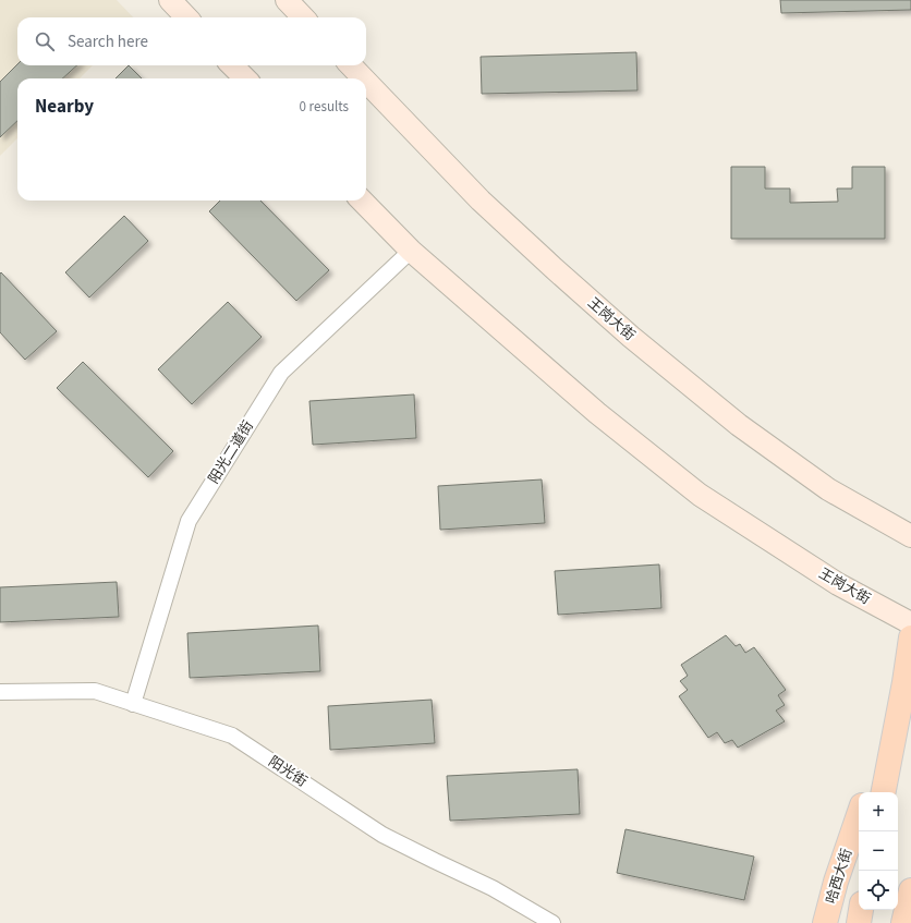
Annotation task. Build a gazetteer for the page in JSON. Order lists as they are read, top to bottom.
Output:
{
  "streets": {
    "main road": ["王岗大街", "哈西大街"],
    "street": ["阳光二道街", "阳光街"]
  },
  "crossings": [
    ["王岗大街", "阳光二道街"],
    ["阳光二道街", "阳光街"]
  ],
  "page": {
    "search": "Search here",
    "heading": ["Nearby", "0 results"],
    "map_buttons": ["+", "−"]
  }
}
